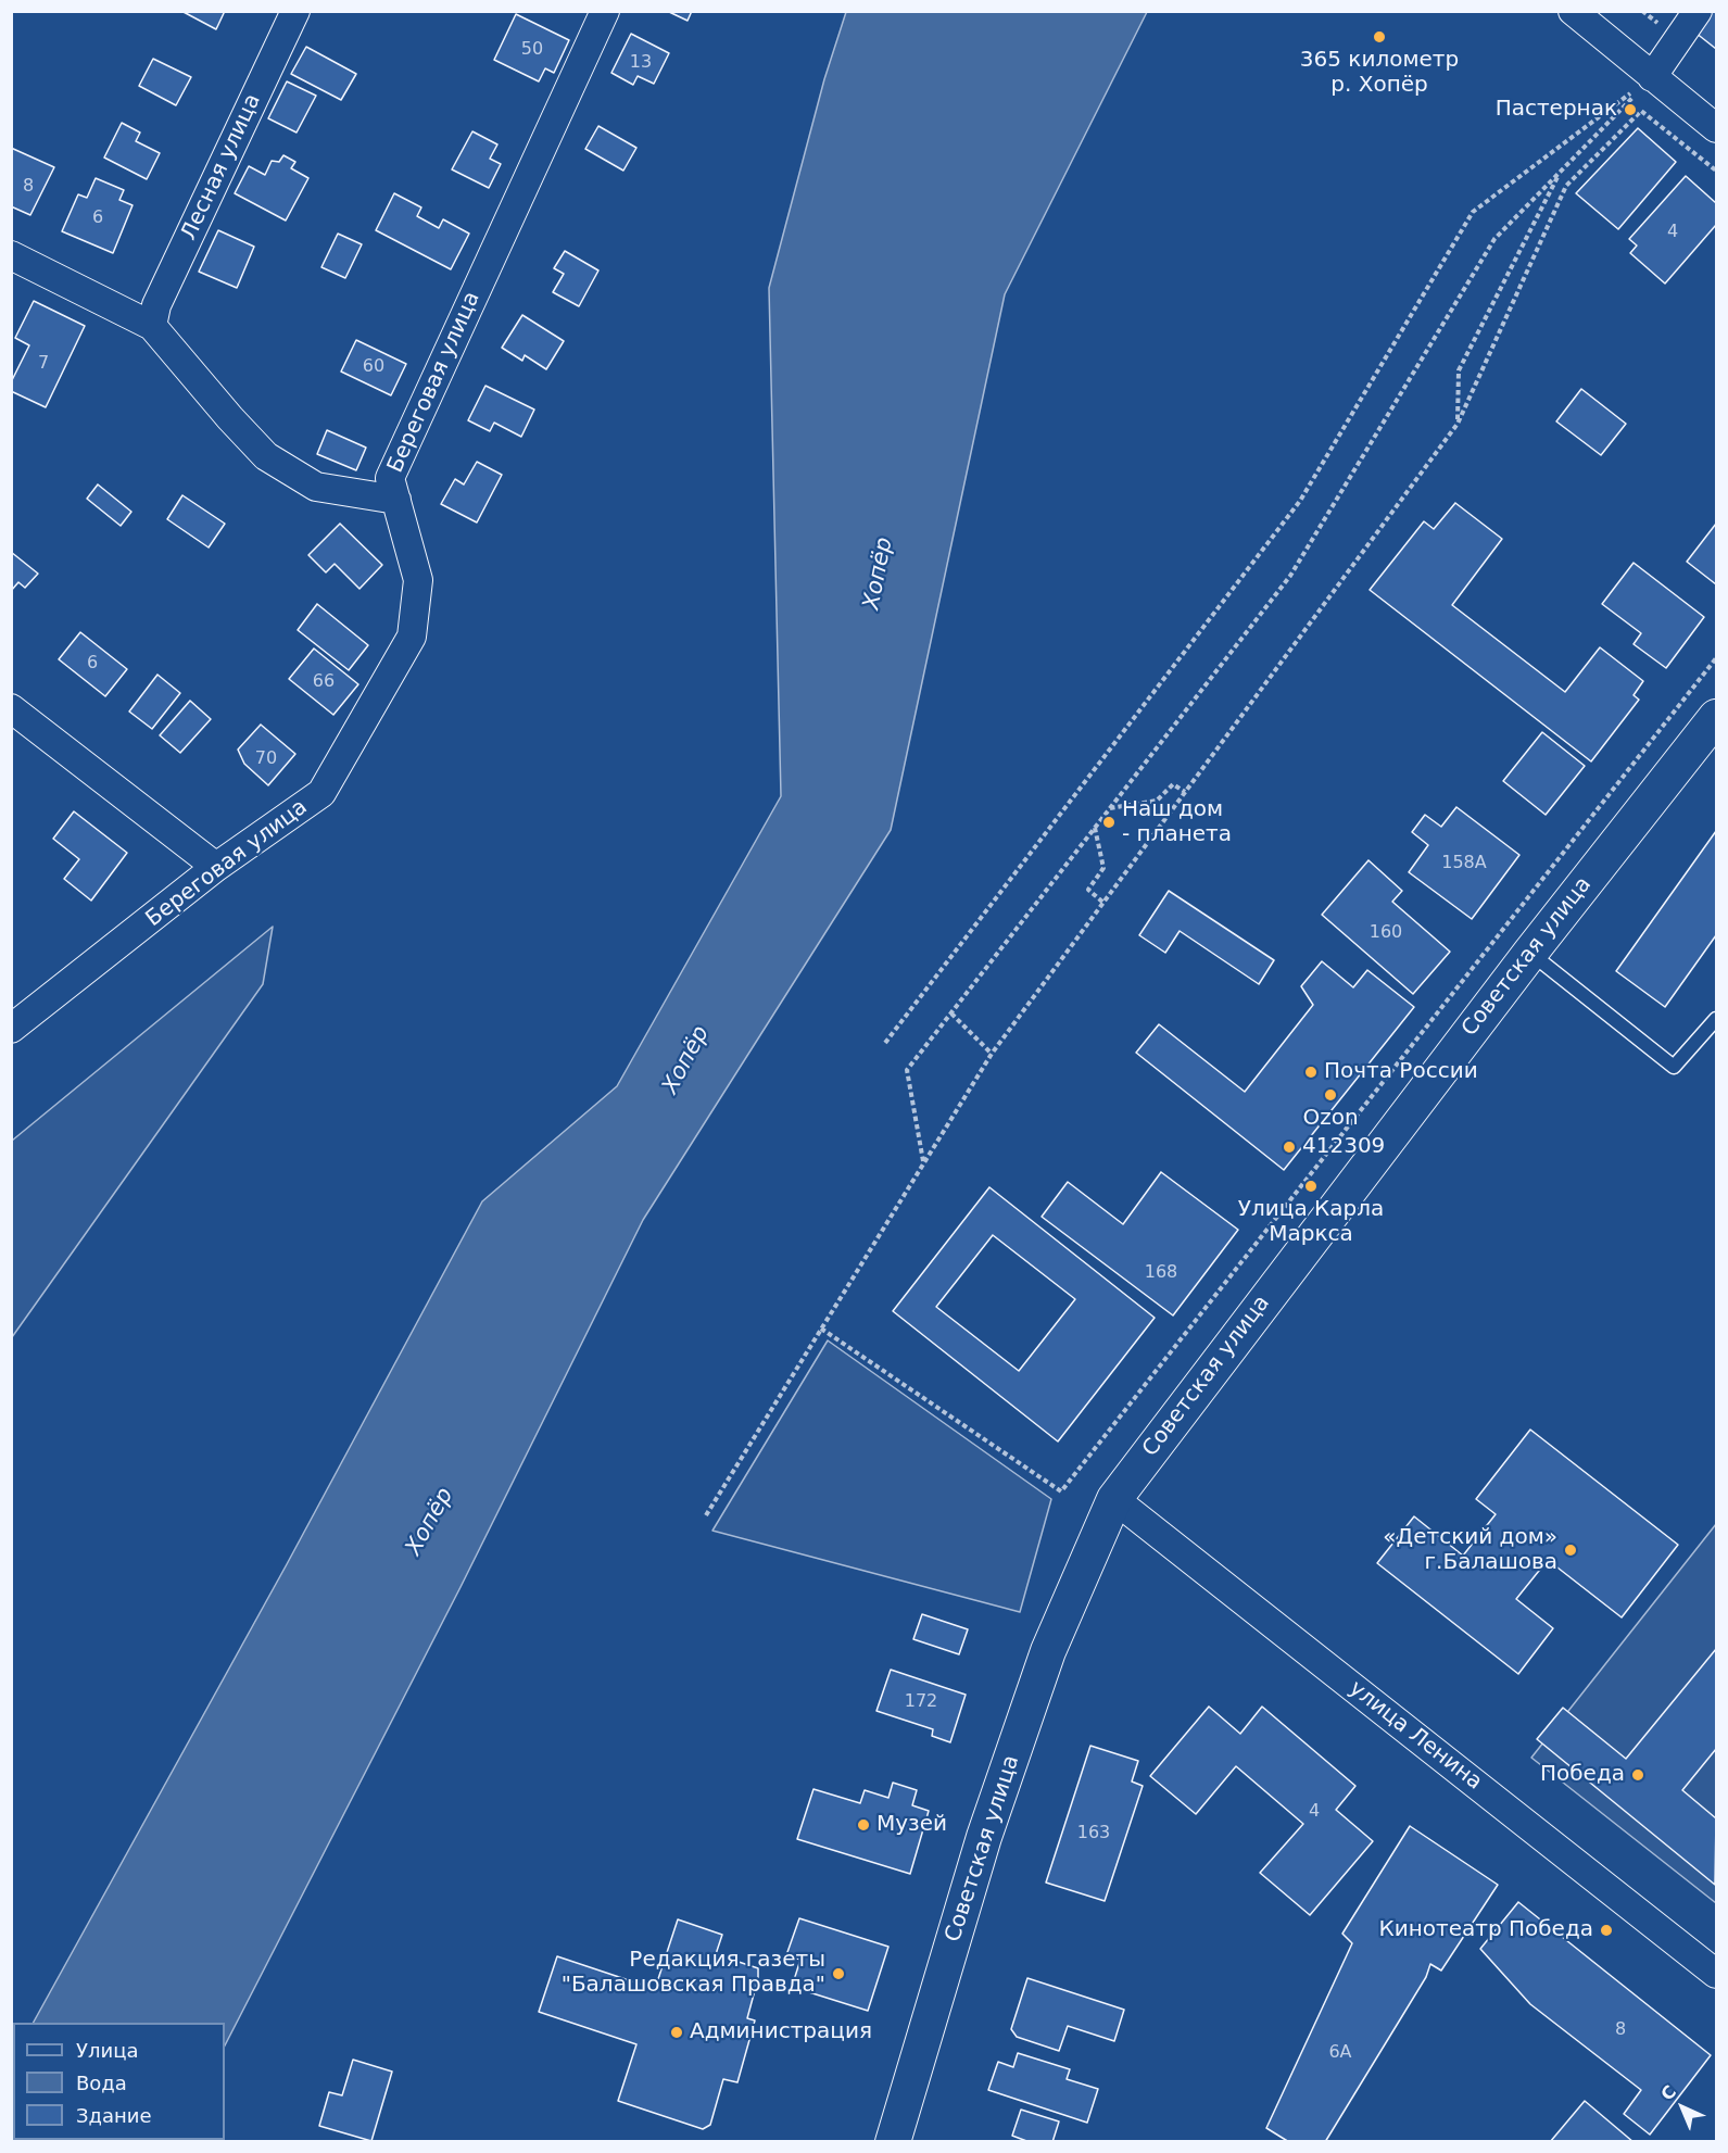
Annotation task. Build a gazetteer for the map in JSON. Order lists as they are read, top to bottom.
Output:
{
  "streets": {
    "street": [
      "Лесная улица",
      "Береговая улица",
      "Советская улица",
      "улица Ленина"
    ]
  },
  "crossings": [
    ["Советская улица", "улица Ленина"]
  ],
  "water": ["Хопёр"],
  "places": [
    "365 километр р. Хопёр",
    "Пастернак",
    "Наш дом - планета",
    "Почта России",
    "Ozon",
    "412309",
    "Улица Карла Маркса",
    "«Детский дом» г.Балашова",
    "Победа",
    "Музей",
    "Кинотеатр Победа",
    "Редакция газеты \"Балашовская Правда\"",
    "Администрация"
  ],
  "house_numbers": [
    "50",
    "13",
    "8",
    "6",
    "4",
    "7",
    "60",
    "6",
    "66",
    "70",
    "158А",
    "160",
    "168",
    "172",
    "4",
    "163",
    "8",
    "6А"
  ],
  "legend": ["Улица", "Вода", "Здание"],
  "north": "top left"
}
